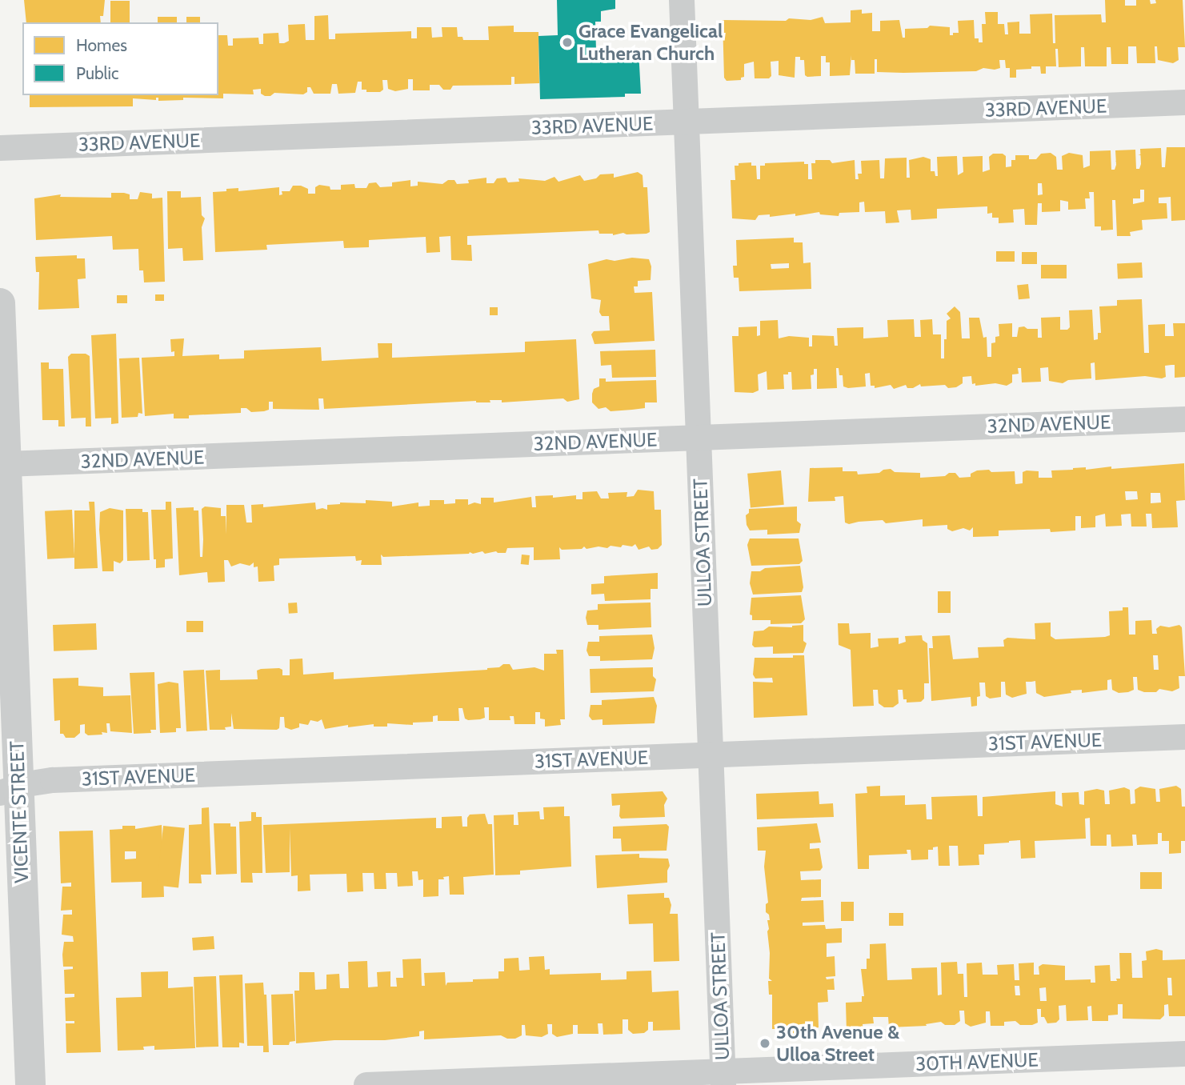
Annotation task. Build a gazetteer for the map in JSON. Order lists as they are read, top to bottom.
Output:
{
  "streets": {
    "street": [
      "33RD AVENUE",
      "32ND AVENUE",
      "ULLOA STREET",
      "31ST AVENUE",
      "VICENTE STREET",
      "30TH AVENUE"
    ]
  },
  "crossings": [
    ["33RD AVENUE", "ULLOA STREET"],
    ["32ND AVENUE", "ULLOA STREET"],
    ["32ND AVENUE", "VICENTE STREET"],
    ["ULLOA STREET", "31ST AVENUE"],
    ["ULLOA STREET", "30TH AVENUE"],
    ["31ST AVENUE", "VICENTE STREET"]
  ],
  "places": ["Grace Evangelical Lutheran Church", "30th Avenue & Ulloa Street"],
  "legend": ["Homes", "Public"]
}
